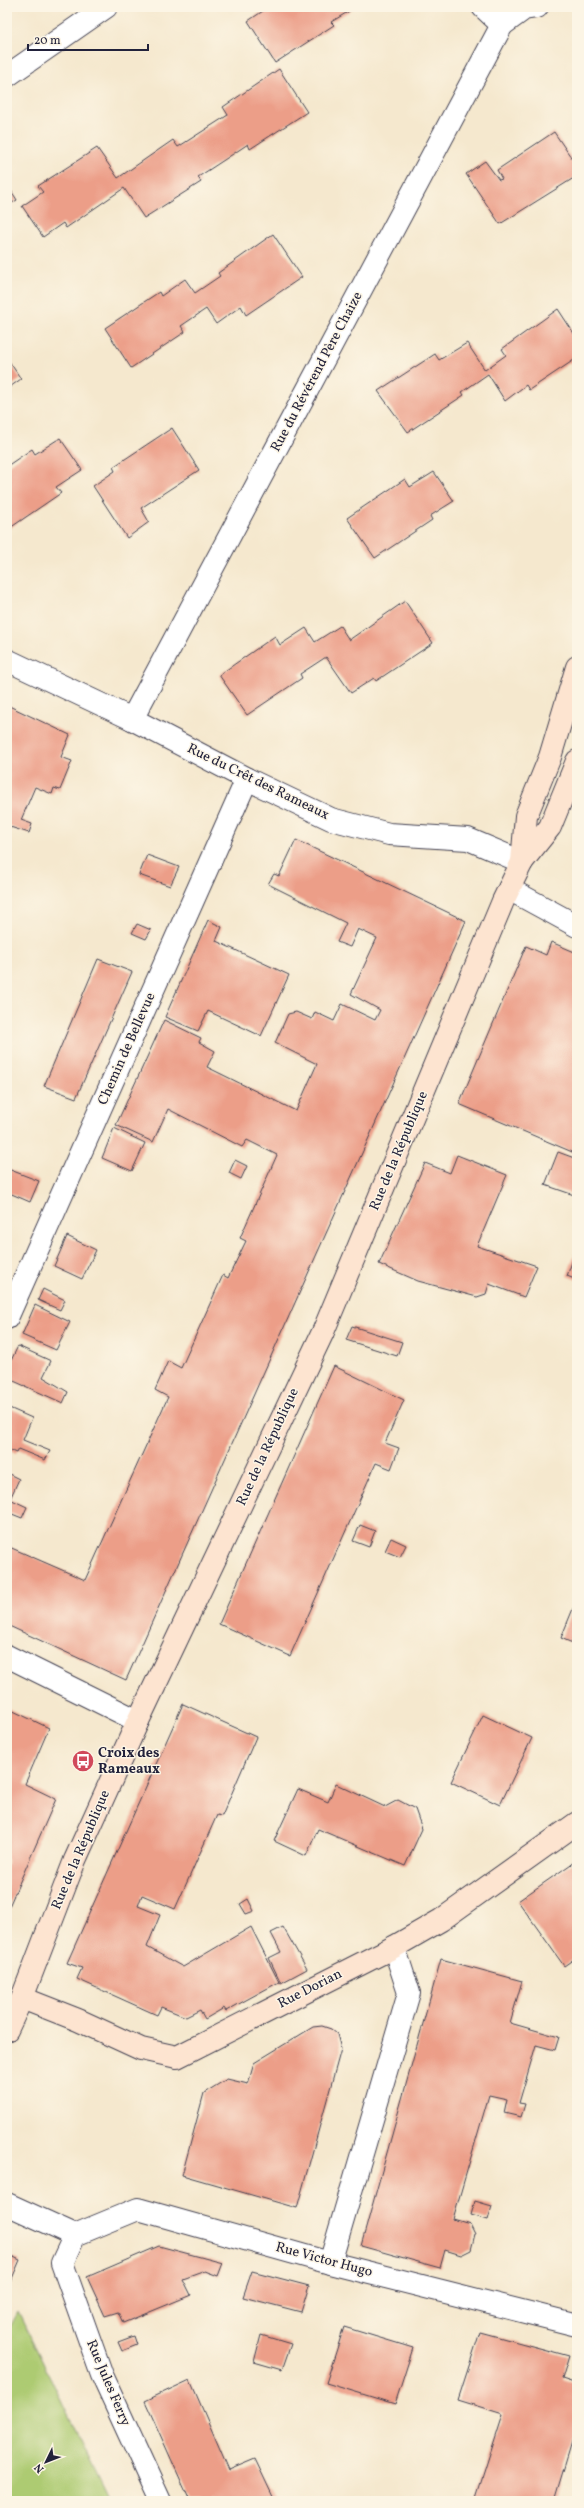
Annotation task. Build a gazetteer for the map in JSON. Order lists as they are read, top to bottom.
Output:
{
  "streets": {
    "main road": ["Rue de la République", "Rue Dorian"],
    "street": [
      "Rue du Révérend Père Chaize",
      "Rue du Crêt des Rameaux",
      "Chemin de Bellevue",
      "Rue Victor Hugo",
      "Rue Jules Ferry"
    ]
  },
  "crossings": [
    ["Rue du Révérend Père Chaize", "Rue du Crêt des Rameaux"],
    ["Rue du Crêt des Rameaux", "Chemin de Bellevue"],
    ["Rue du Crêt des Rameaux", "Rue de la République"],
    ["Rue de la République", "Rue Dorian"],
    ["Rue Victor Hugo", "Rue Jules Ferry"]
  ],
  "places": {
    "bus stop": ["Croix des Rameaux"]
  },
  "scale_bar": "20 m",
  "north": "bottom left"
}
